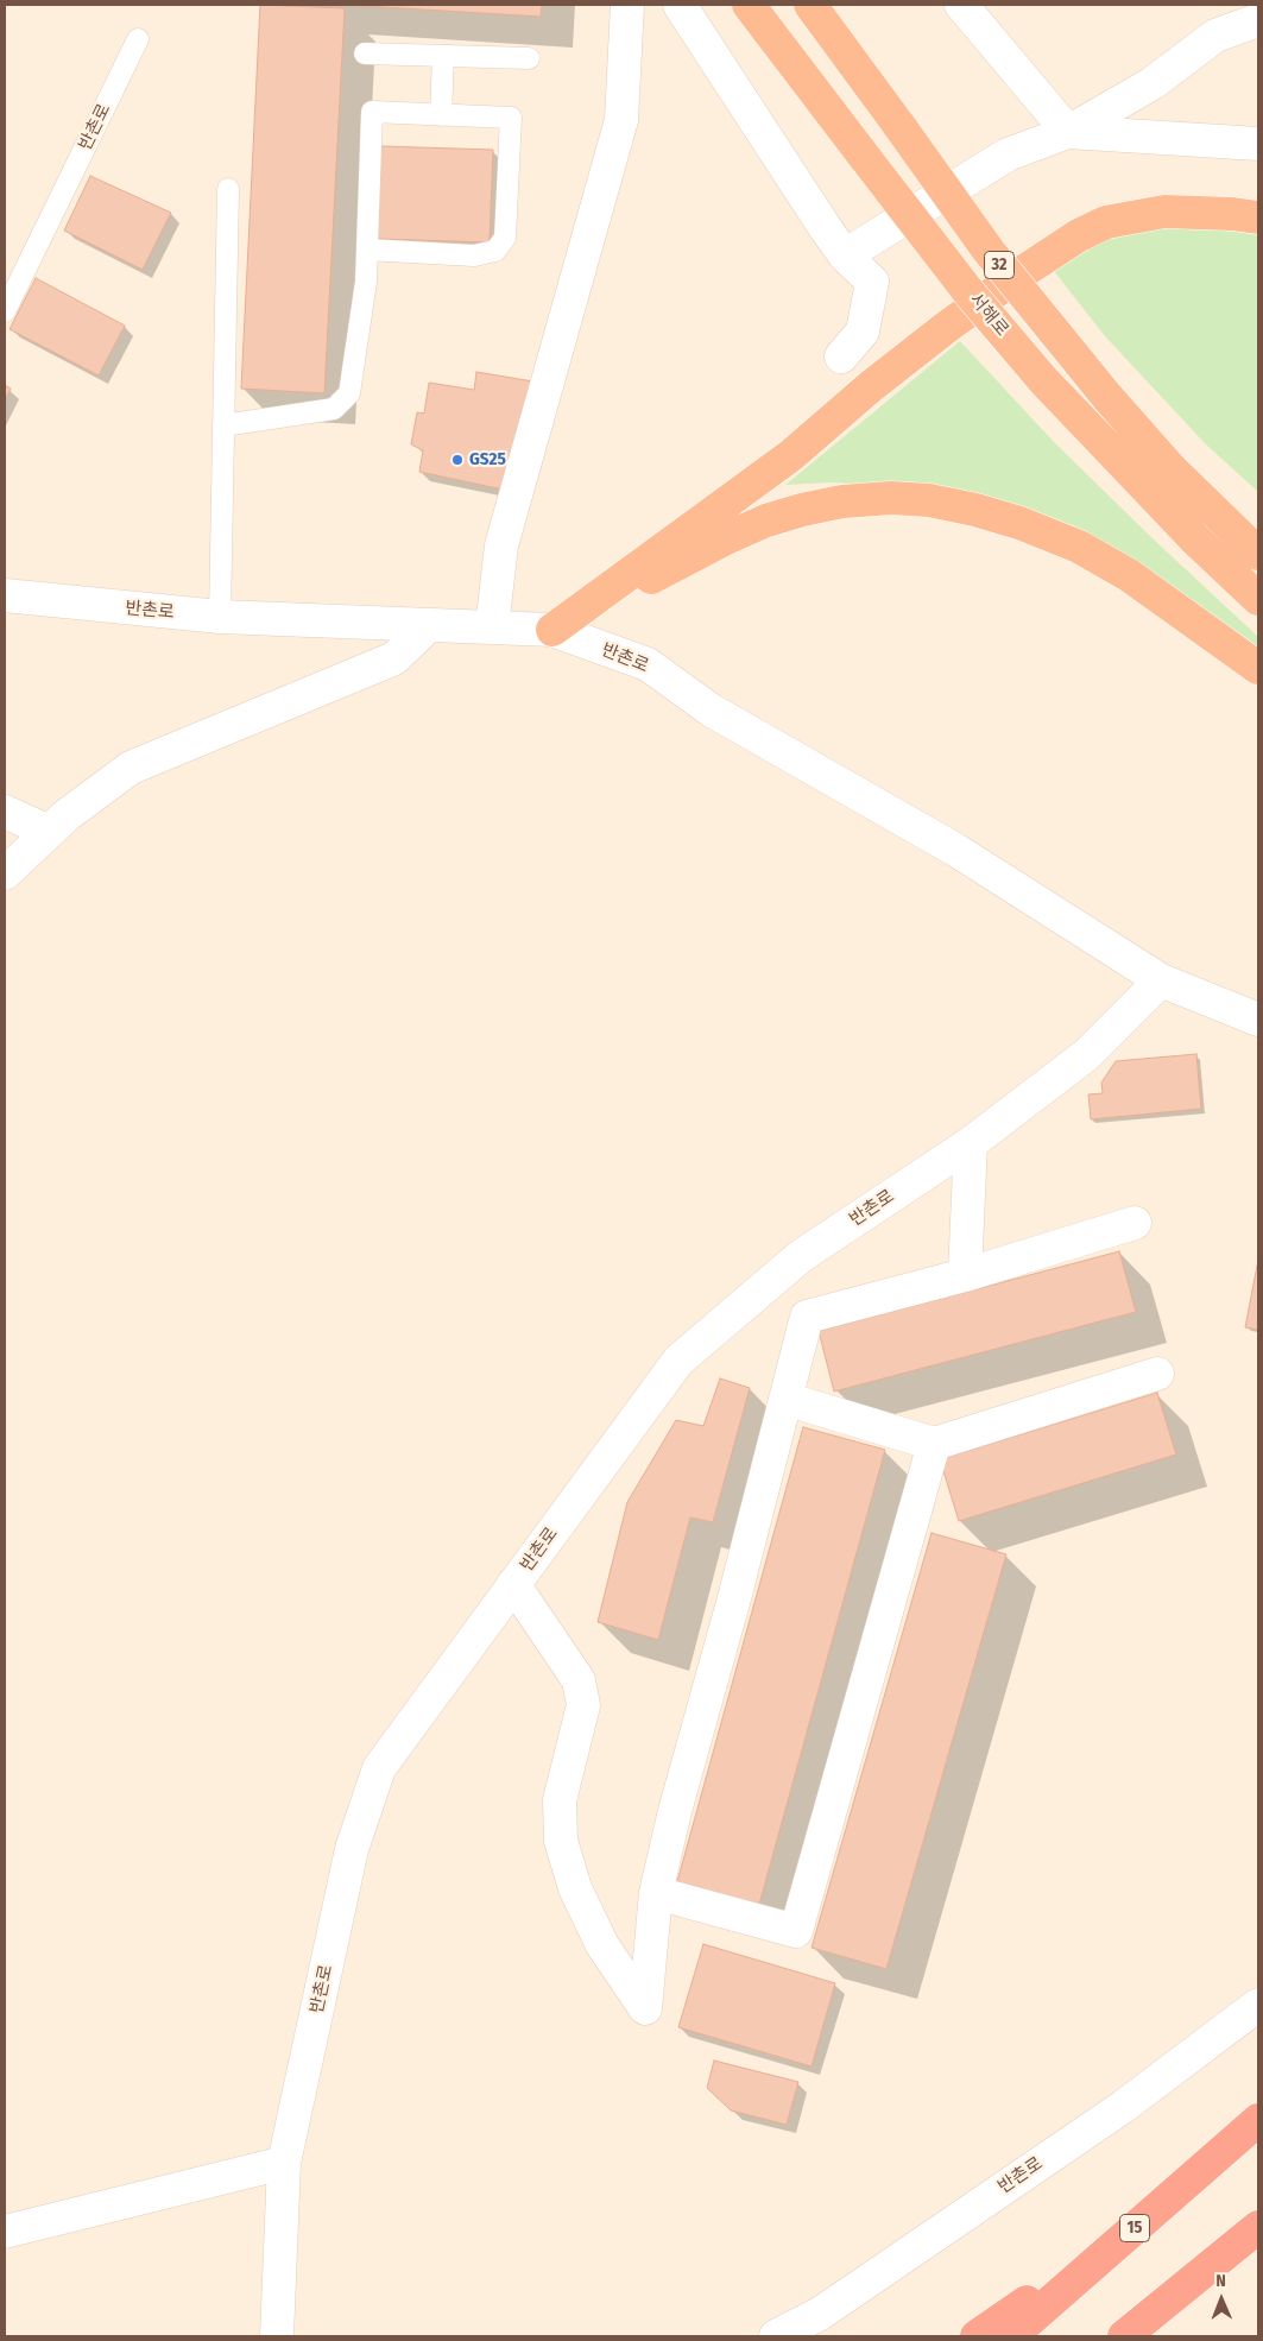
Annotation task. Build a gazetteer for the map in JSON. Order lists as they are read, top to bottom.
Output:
{
  "streets": {
    "highway": ["32", "서해로", "15"],
    "street": ["반촌로"]
  },
  "places": ["GS25"],
  "north": "top"
}
